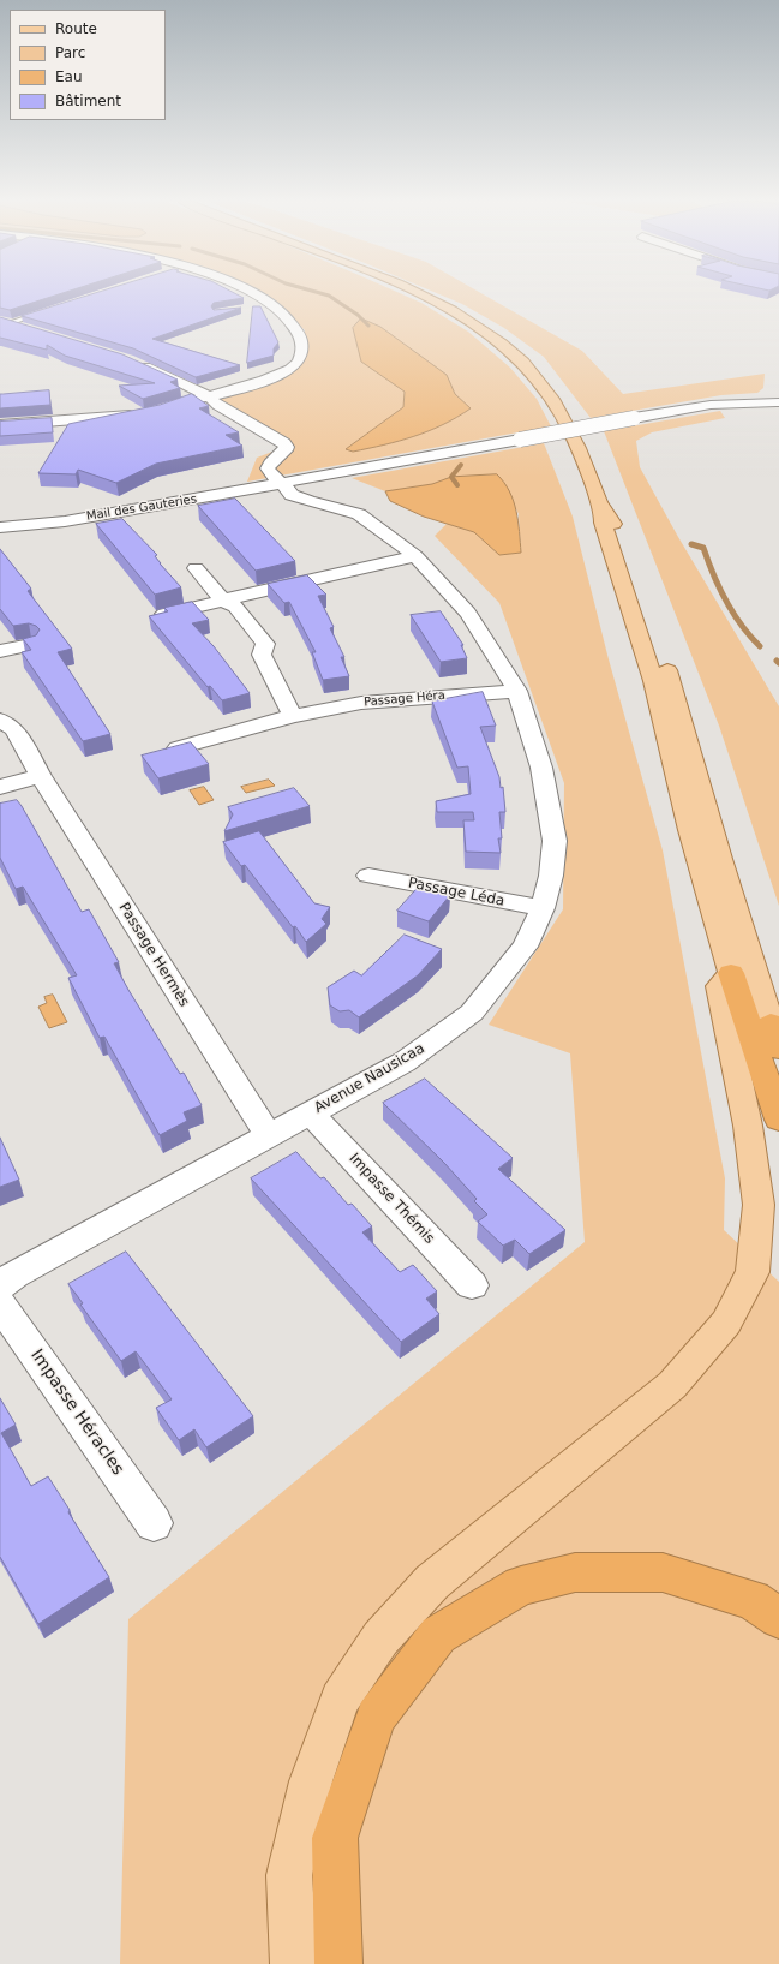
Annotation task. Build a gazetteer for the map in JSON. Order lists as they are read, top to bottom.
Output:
{
  "streets": {
    "street": [
      "Mail des Gauteries",
      "Passage Héra",
      "Passage Léda",
      "Passage Hermès",
      "Avenue Nausicaa",
      "Impasse Thémis",
      "Impasse Héracles"
    ]
  },
  "crossings": [
    ["Mail des Gauteries", "Avenue Nausicaa"],
    ["Passage Héra", "Avenue Nausicaa"],
    ["Passage Léda", "Avenue Nausicaa"],
    ["Passage Hermès", "Avenue Nausicaa"],
    ["Avenue Nausicaa", "Impasse Thémis"]
  ],
  "legend": [
    "Route",
    "Parc",
    "Eau",
    "Bâtiment"
  ]
}
